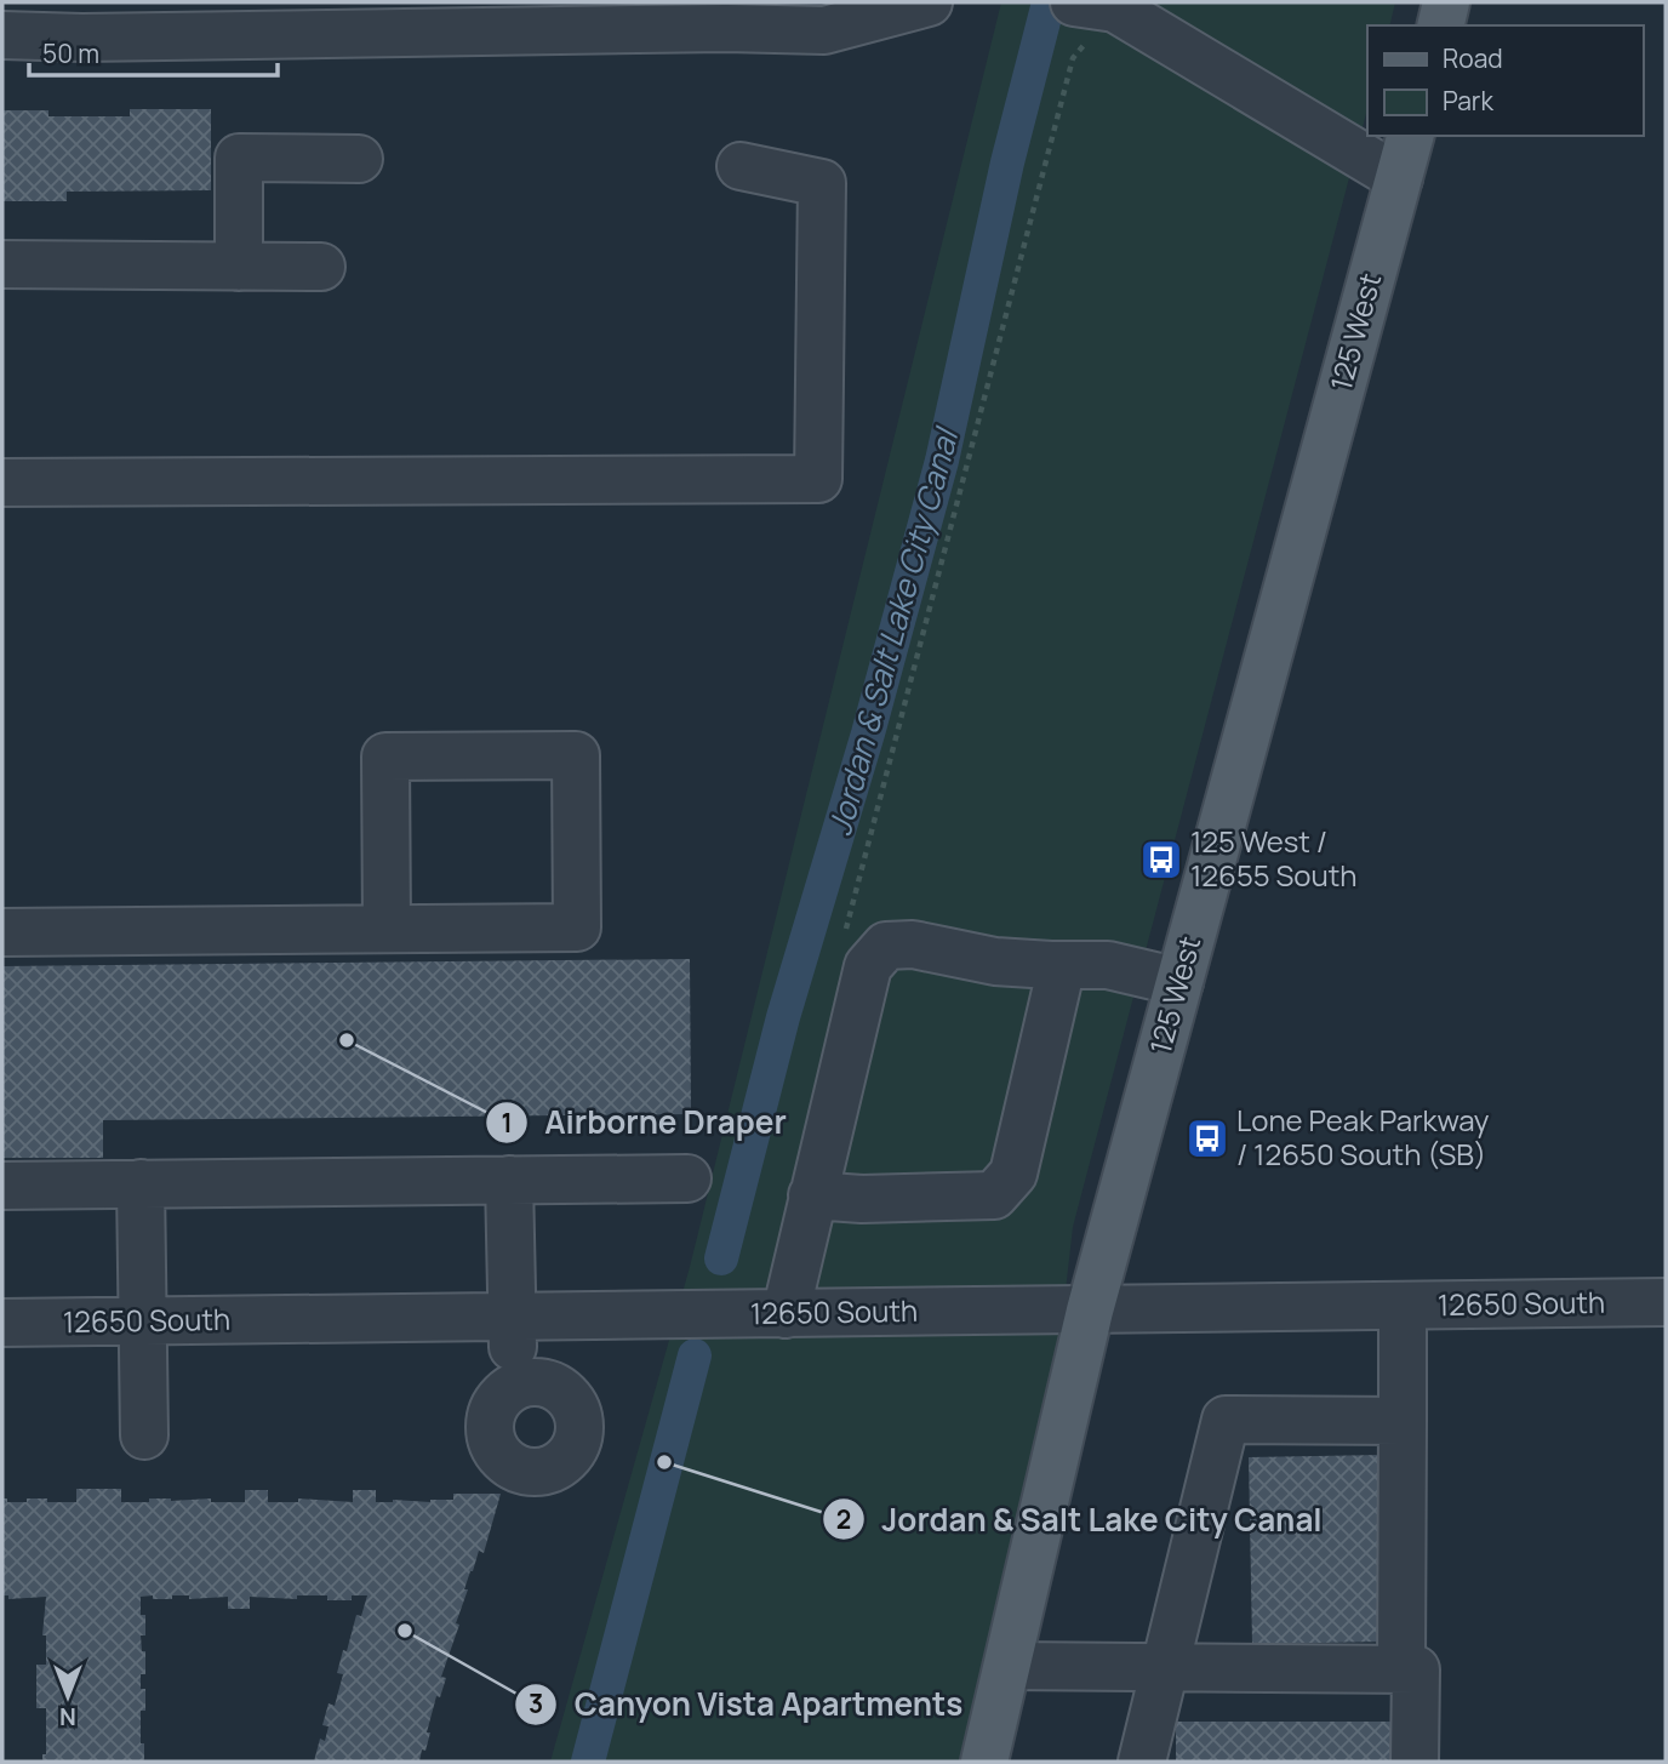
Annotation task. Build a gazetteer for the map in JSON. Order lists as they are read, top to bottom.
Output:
{
  "streets": {
    "main road": ["125 West"],
    "street": ["12650 South"]
  },
  "crossings": [
    ["125 West", "12650 South"]
  ],
  "water": ["Jordan & Salt Lake City Canal"],
  "places": {
    "bus stop": ["125 West / 12655 South", "Lone Peak Parkway / 12650 South (SB)"],
    "other": ["Airborne Draper", "Jordan & Salt Lake City Canal", "Canyon Vista Apartments"]
  },
  "legend": ["Road", "Park"],
  "scale_bar": "50 m",
  "north": "bottom"
}
